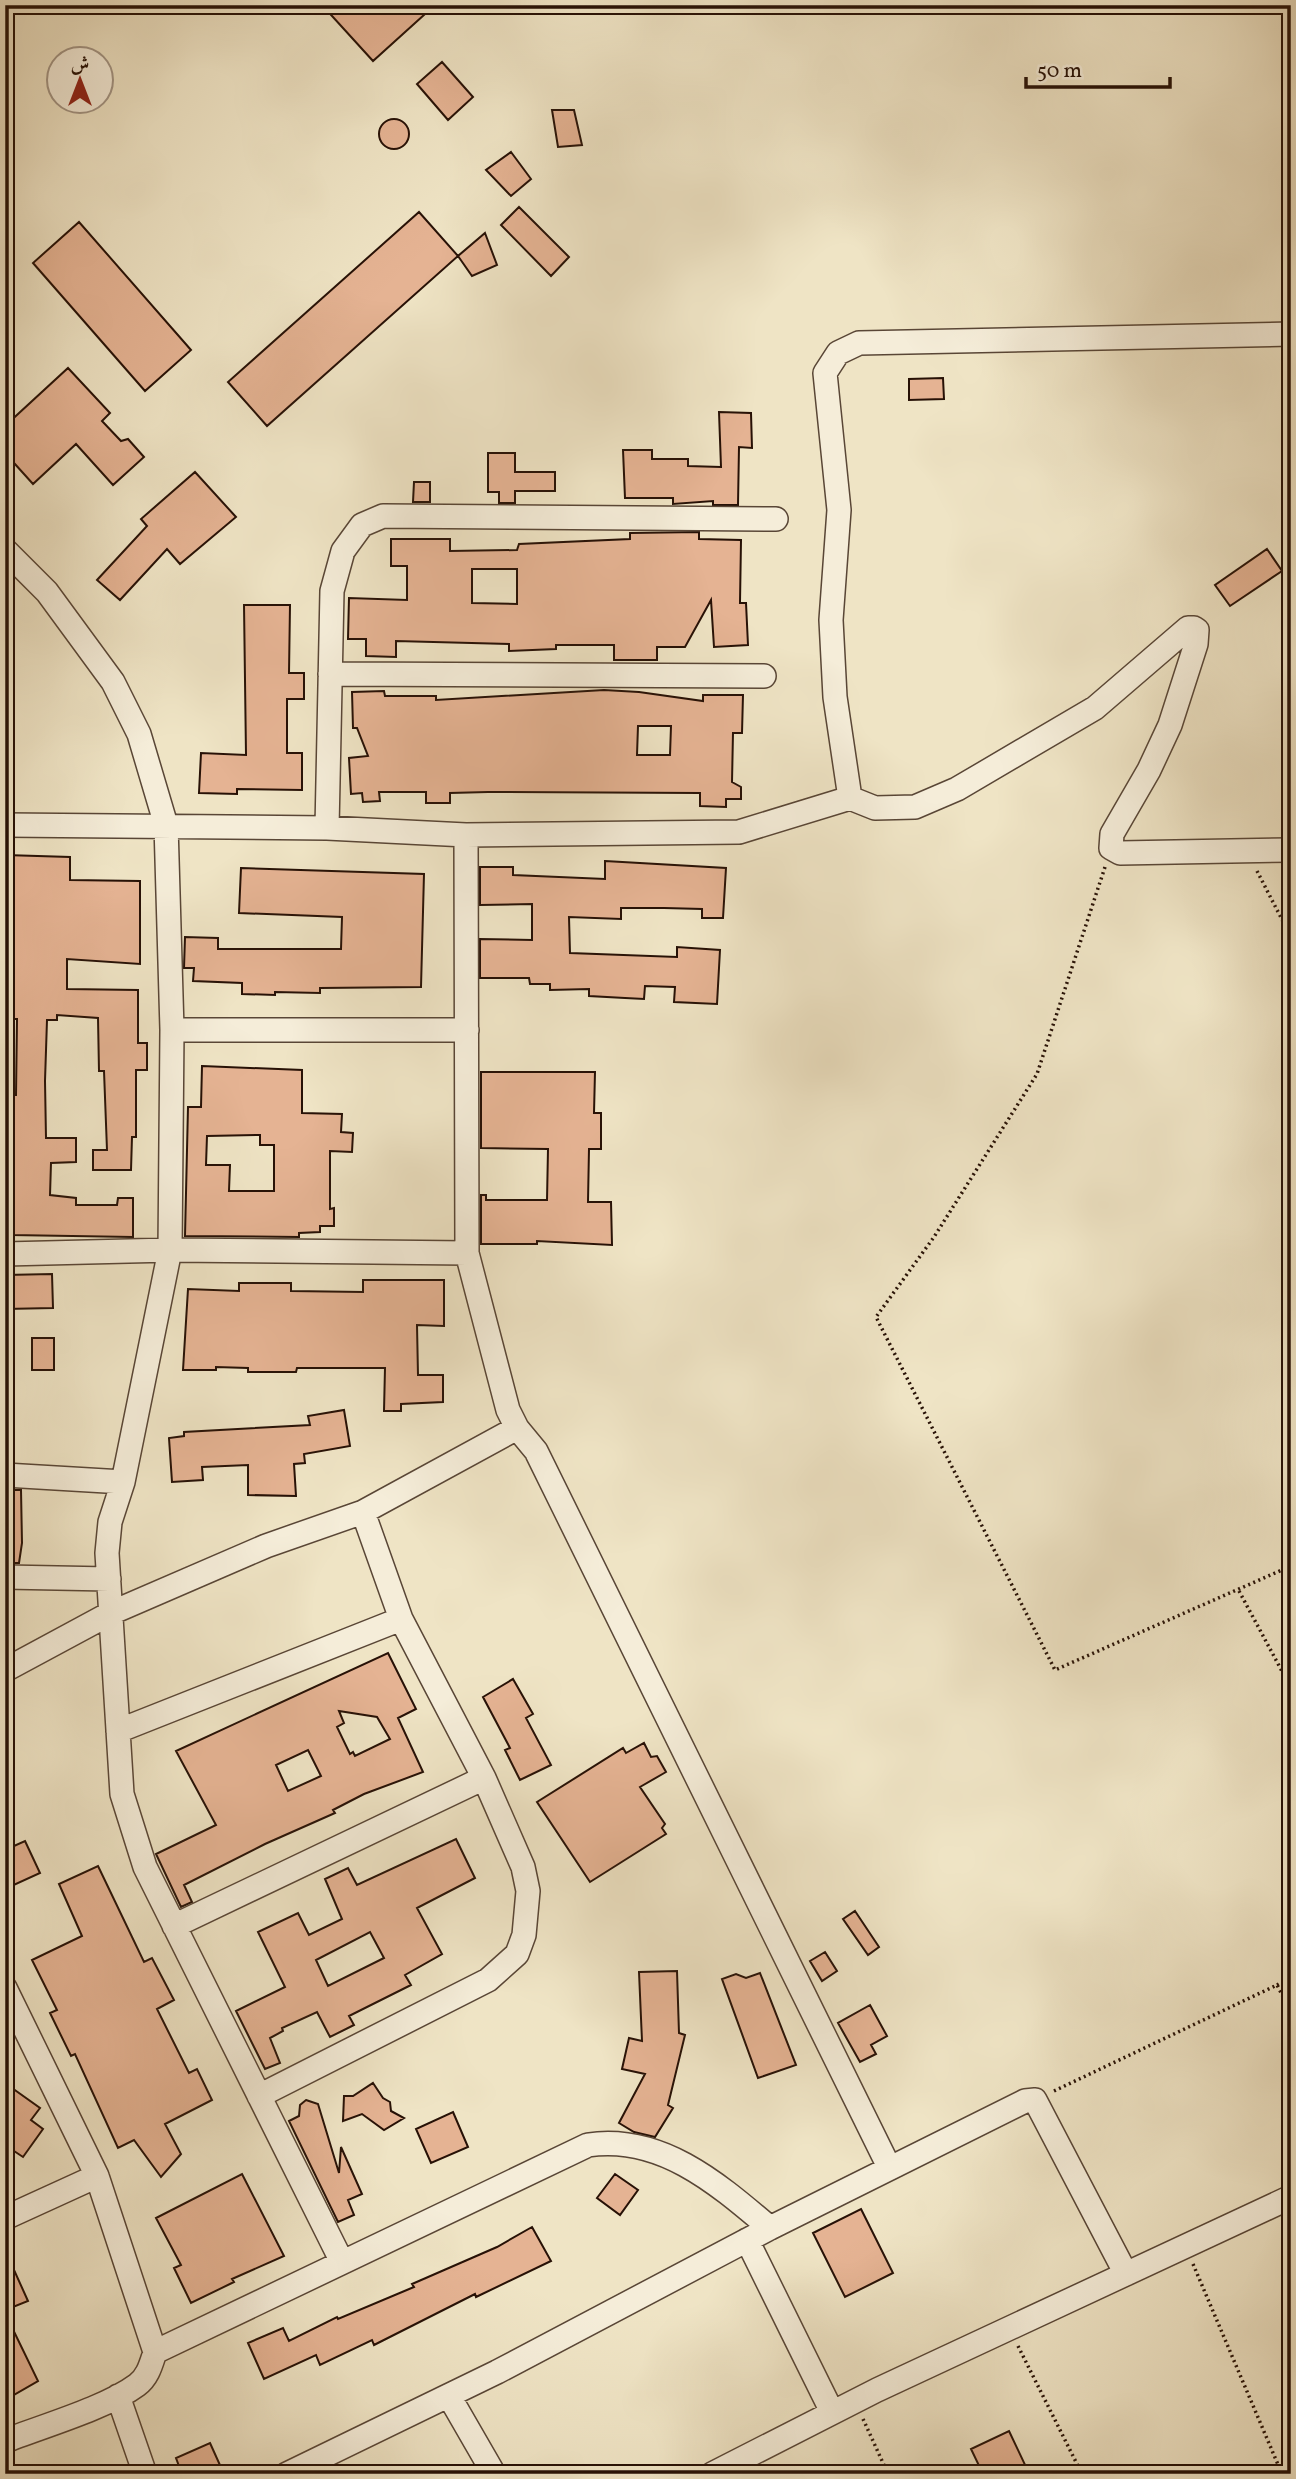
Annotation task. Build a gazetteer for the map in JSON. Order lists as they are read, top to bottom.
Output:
{
  "scale_bar": "50 m",
  "north": "top"
}
